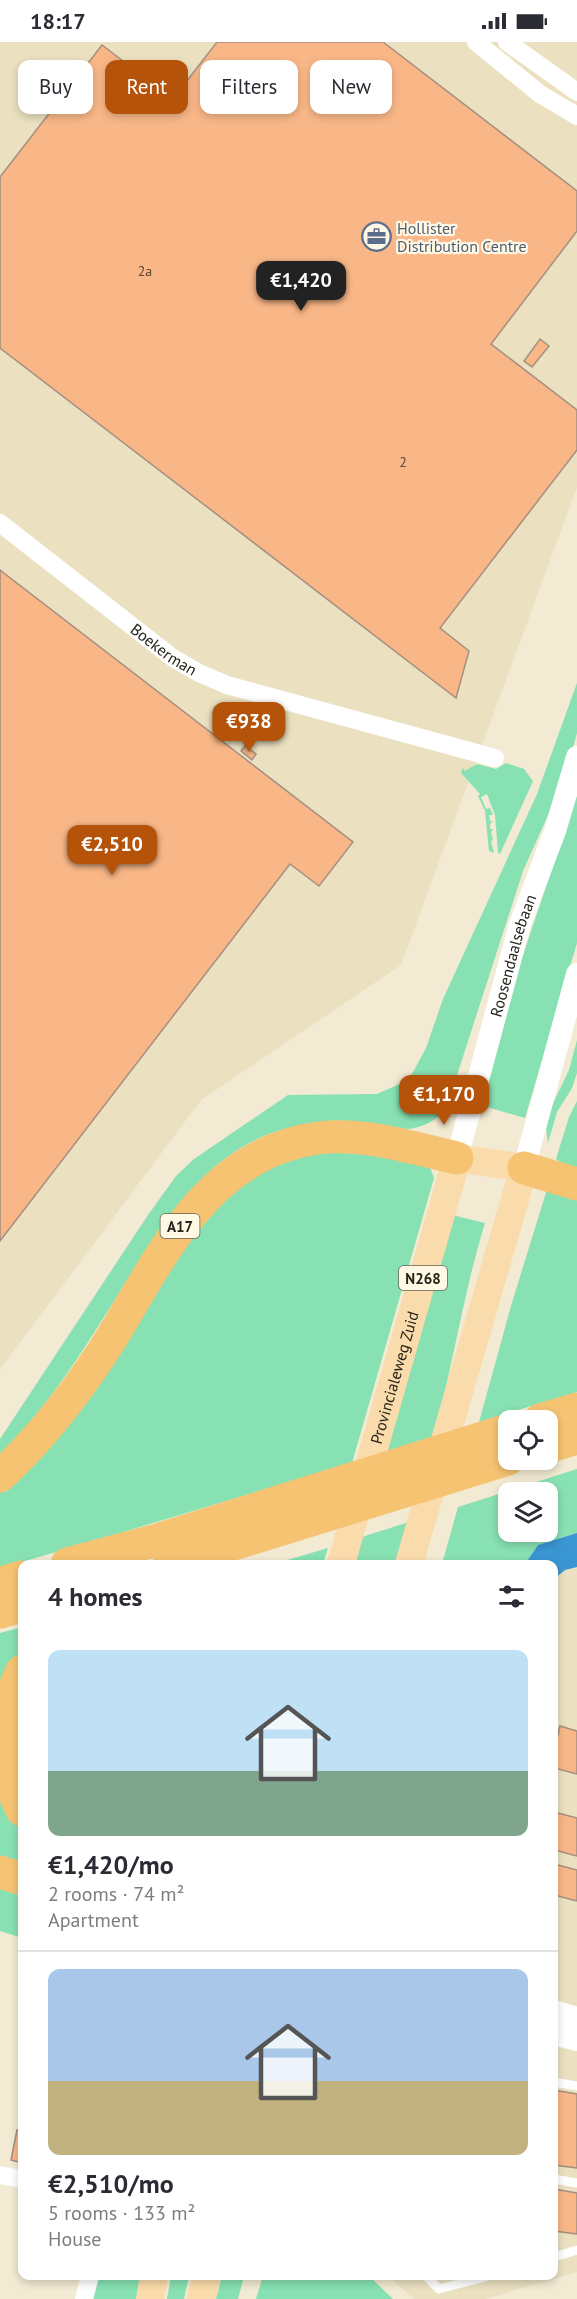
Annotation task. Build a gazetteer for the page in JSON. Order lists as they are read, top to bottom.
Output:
{
  "streets": {
    "highway": ["A17"],
    "main road": ["N268", "Provincialeweg Zuid"],
    "street": ["Boekerman", "Roosendaalsebaan"]
  },
  "crossings": [
    ["Roosendaalsebaan", "A17"],
    ["Roosendaalsebaan", "Provincialeweg Zuid"],
    ["A17", "Provincialeweg Zuid"]
  ],
  "places": {
    "office": ["Hollister Distribution Centre"]
  },
  "house_numbers": ["2a", "2"],
  "page": {
    "status": "18:17",
    "chip": [
      "Buy",
      "Rent",
      "Filters",
      "New"
    ],
    "price": [
      "€1,420",
      "€938",
      "€2,510",
      "€1,170"
    ],
    "heading": "4 homes",
    "list": [
      {
        "name": "€1,420/mo",
        "note": "2 rooms · 74 m² · Apartment"
      },
      {
        "name": "€2,510/mo",
        "note": "5 rooms · 133 m² · House"
      }
    ]
  }
}
